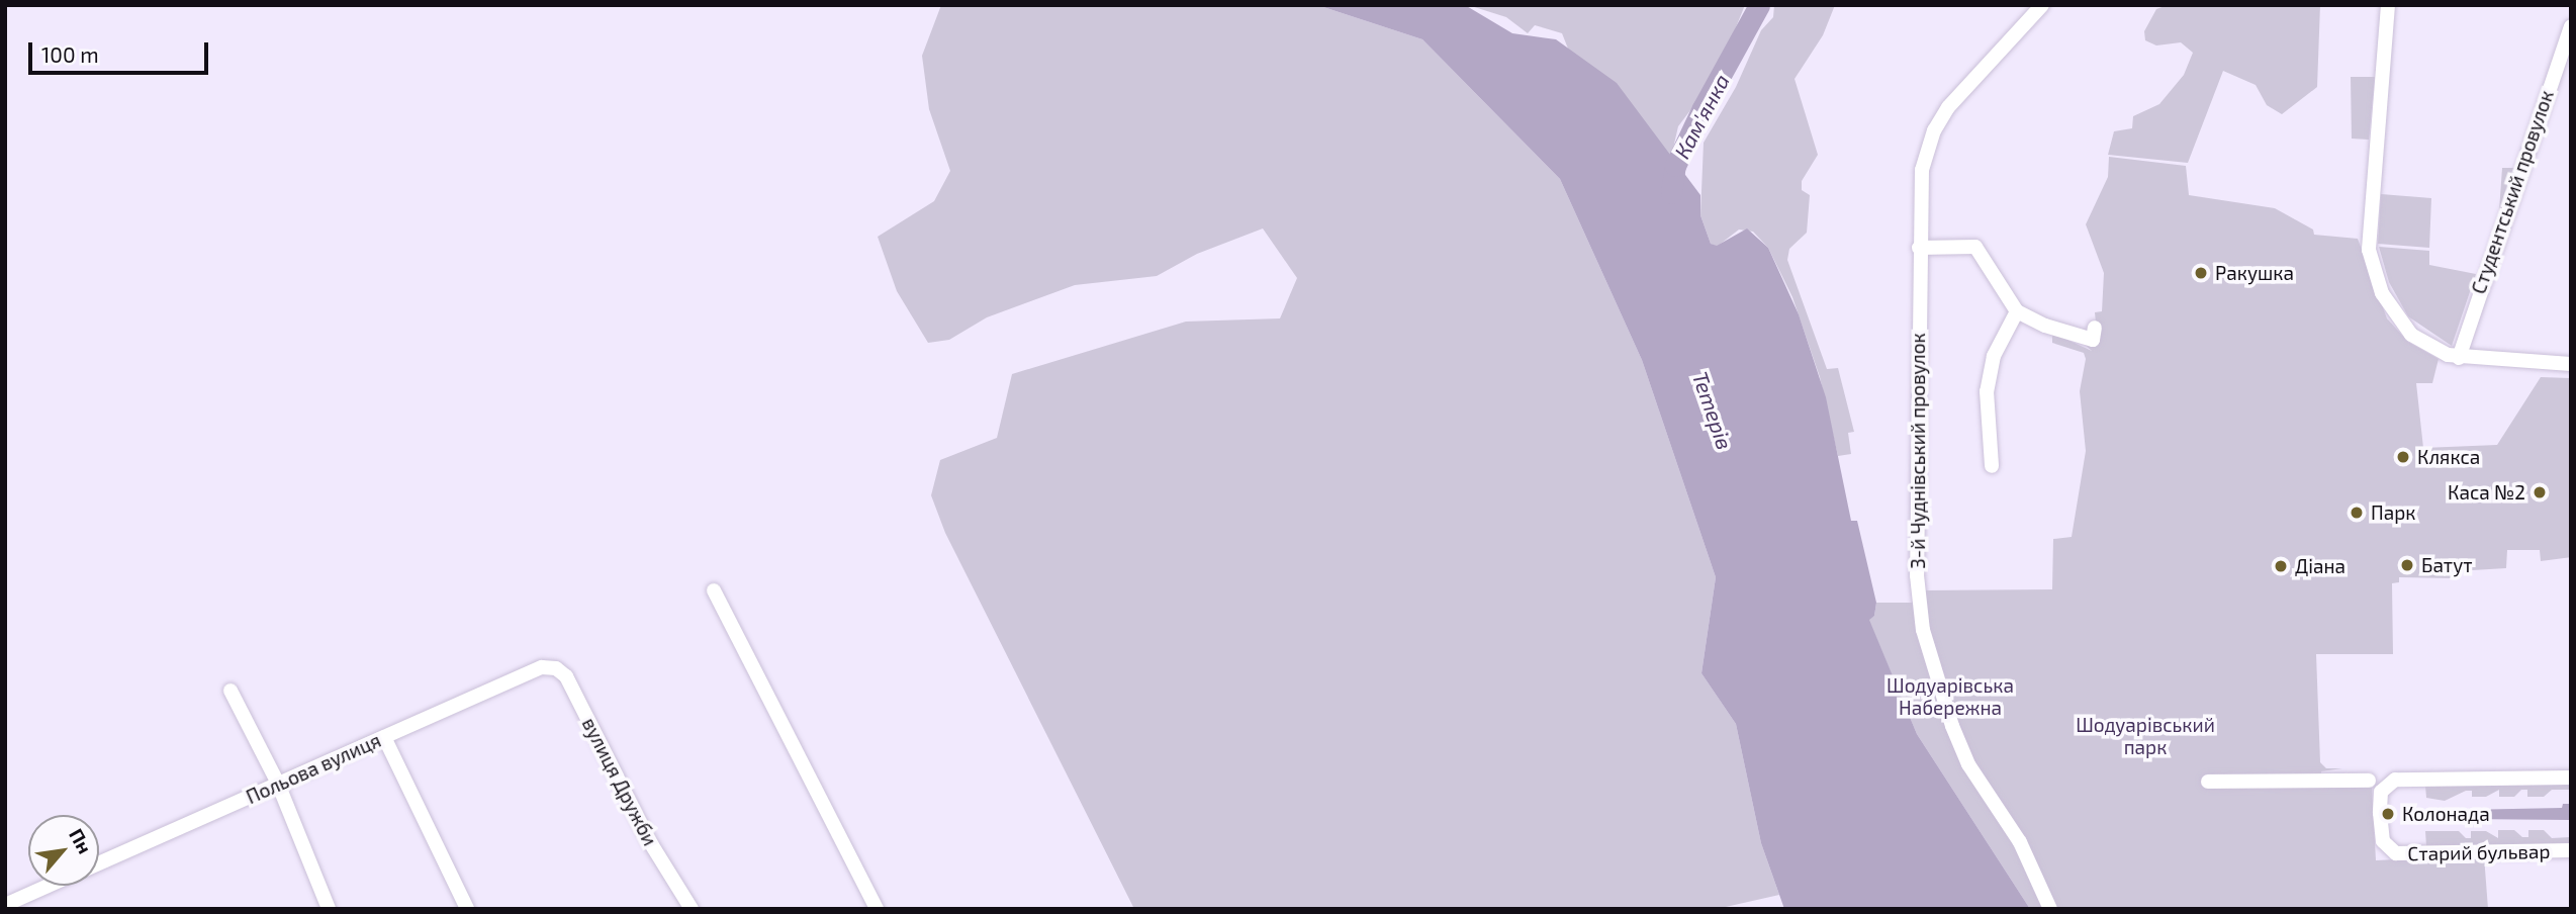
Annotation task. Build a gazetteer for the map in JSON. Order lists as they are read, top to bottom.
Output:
{
  "streets": {
    "street": [
      "Студентський провулок",
      "3-й Чуднівський провулок",
      "Польова вулиця",
      "вулиця Дружби",
      "Старий бульвар"
    ]
  },
  "crossings": [
    ["Польова вулиця", "вулиця Дружби"]
  ],
  "water": ["Кам'янка", "Тетерів"],
  "parks": ["Шодуарівська Набережна", "Шодуарівський парк"],
  "places": [
    "Ракушка",
    "Клякса",
    "Каса №2",
    "Парк",
    "Батут",
    "Діана",
    "Колонада"
  ],
  "scale_bar": "100 m",
  "north": "top right"
}
